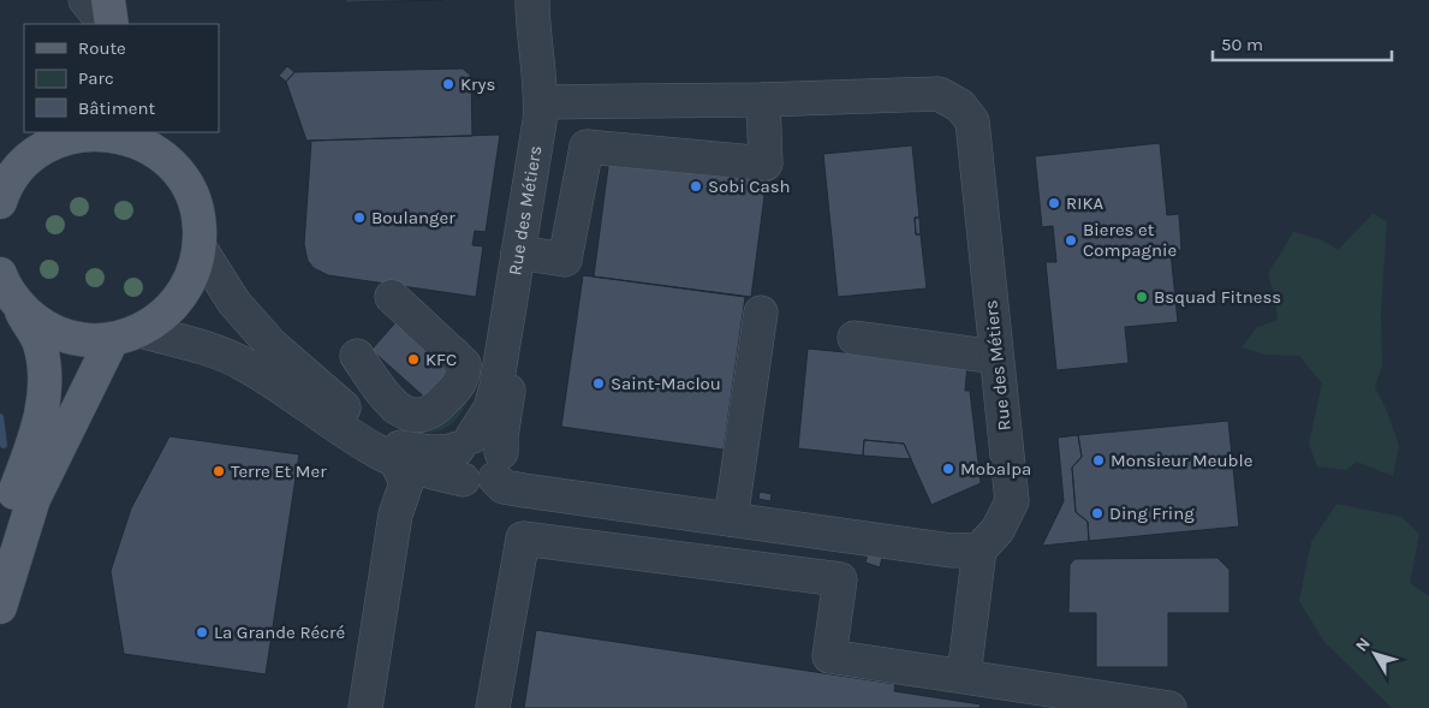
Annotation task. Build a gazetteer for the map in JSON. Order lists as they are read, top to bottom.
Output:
{
  "streets": {
    "street": ["Rue des Métiers"]
  },
  "places": [
    "Krys",
    "Sobi Cash",
    "RIKA",
    "Boulanger",
    "Bieres et Compagnie",
    "Bsquad Fitness",
    "KFC",
    "Saint-Maclou",
    "Monsieur Meuble",
    "Mobalpa",
    "Terre Et Mer",
    "Ding Fring",
    "La Grande Récré"
  ],
  "legend": ["Route", "Parc", "Bâtiment"],
  "scale_bar": "50 m",
  "north": "top left"
}
